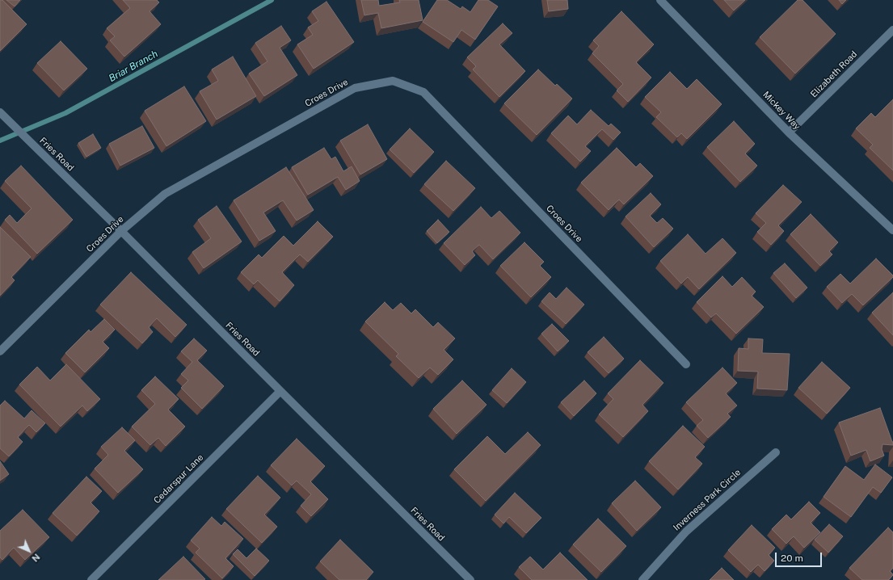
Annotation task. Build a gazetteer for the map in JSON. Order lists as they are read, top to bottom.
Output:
{
  "streets": {
    "street": [
      "Elizabeth Road",
      "Croes Drive",
      "Mickey Way",
      "Fries Road",
      "Cedarspur Lane",
      "Inverness Park Circle"
    ]
  },
  "crossings": [
    ["Elizabeth Road", "Mickey Way"],
    ["Croes Drive", "Fries Road"],
    ["Fries Road", "Cedarspur Lane"]
  ],
  "water": ["Briar Branch"],
  "scale_bar": "20 m",
  "north": "bottom right"
}
